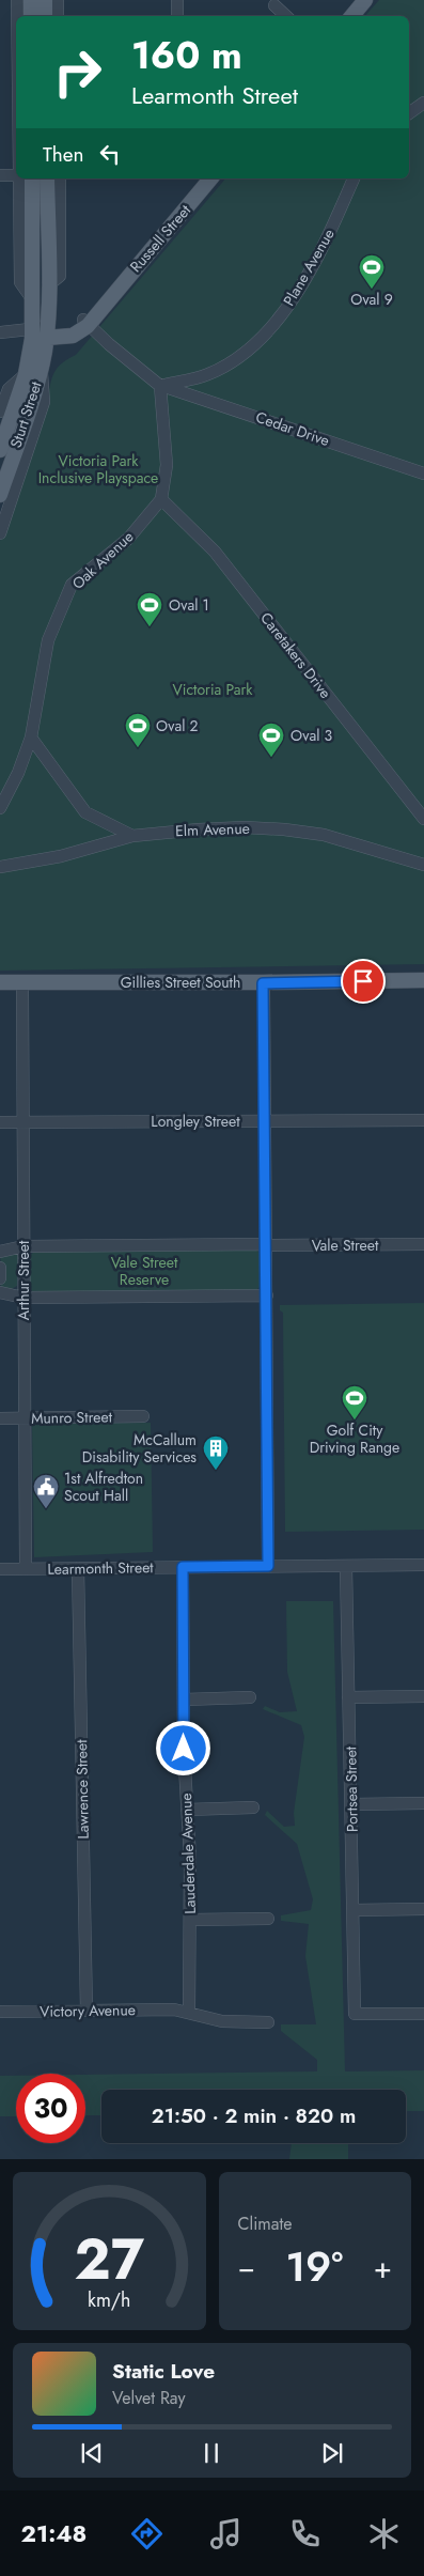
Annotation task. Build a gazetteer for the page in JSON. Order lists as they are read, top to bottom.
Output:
{
  "streets": {
    "main road": ["Russell Street", "Sturt Street", "Gillies Street South"],
    "street": [
      "Plane Avenue",
      "Cedar Drive",
      "Oak Avenue",
      "Caretakers Drive",
      "Elm Avenue",
      "Longley Street",
      "Vale Street",
      "Arthur Street",
      "Munro Street",
      "Learmonth Street",
      "Lawrence Street",
      "Portsea Street",
      "Lauderdale Avenue",
      "Victory Avenue"
    ]
  },
  "crossings": [
    ["Russell Street", "Sturt Street"],
    ["Plane Avenue", "Cedar Drive"],
    ["Plane Avenue", "Oak Avenue"],
    ["Cedar Drive", "Oak Avenue"],
    ["Oak Avenue", "Caretakers Drive"],
    ["Gillies Street South", "Arthur Street"],
    ["Longley Street", "Arthur Street"],
    ["Vale Street", "Arthur Street"],
    ["Arthur Street", "Munro Street"],
    ["Arthur Street", "Learmonth Street"],
    ["Learmonth Street", "Lawrence Street"],
    ["Learmonth Street", "Portsea Street"],
    ["Learmonth Street", "Lauderdale Avenue"],
    ["Lawrence Street", "Victory Avenue"],
    ["Lauderdale Avenue", "Victory Avenue"]
  ],
  "parks": ["Victoria Park Inclusive Playspace", "Victoria Park", "Vale Street Reserve"],
  "places": {
    "sports": [
      "Oval 9",
      "Oval 1",
      "Oval 2",
      "Oval 3",
      "Golf City Driving Range"
    ],
    "building": ["McCallum Disability Services"],
    "public building": ["1st Alfredton Scout Hall"]
  },
  "page": {
    "turn": ["160 m", "Learmonth Street"],
    "then": "Then",
    "limit": "30",
    "trip": "21:50 · 2 min · 820 m",
    "tile": "Climate",
    "heat": ["−", "19°", "+"],
    "song": ["Static Love", "Velvet Ray"],
    "tabs": "21:48",
    "gauge": ["27", "km/h"]
  }
}
